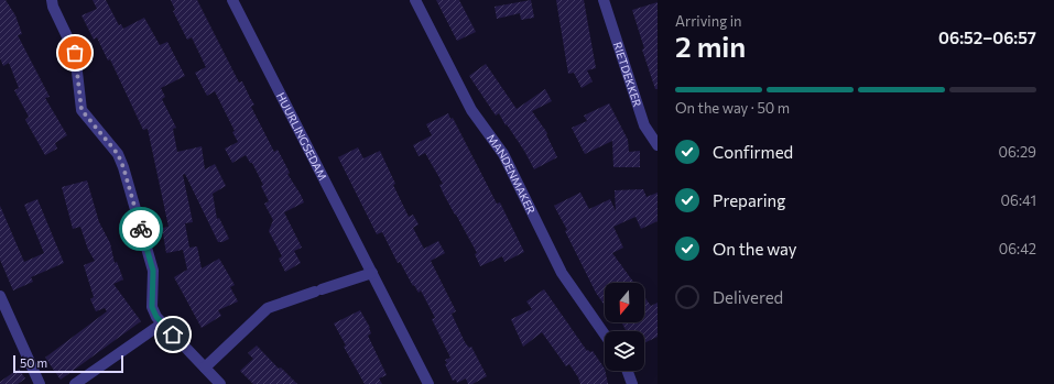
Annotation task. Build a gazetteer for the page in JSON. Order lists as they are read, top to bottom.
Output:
{
  "streets": {
    "street": ["RIETDEKKER", "HUURLINGSEDAM", "MANDENMAKER"]
  },
  "scale_bar": "50 m",
  "north": "bottom",
  "page": {
    "heading": ["2 min", "Arriving in", "06:52–06:57"],
    "bar": "On the way · 50 m",
    "list": [
      ["Confirmed", "06:29"],
      ["Preparing", "06:41"],
      ["On the way", "06:42"],
      "Delivered"
    ],
    "scale": "50 m"
  }
}
